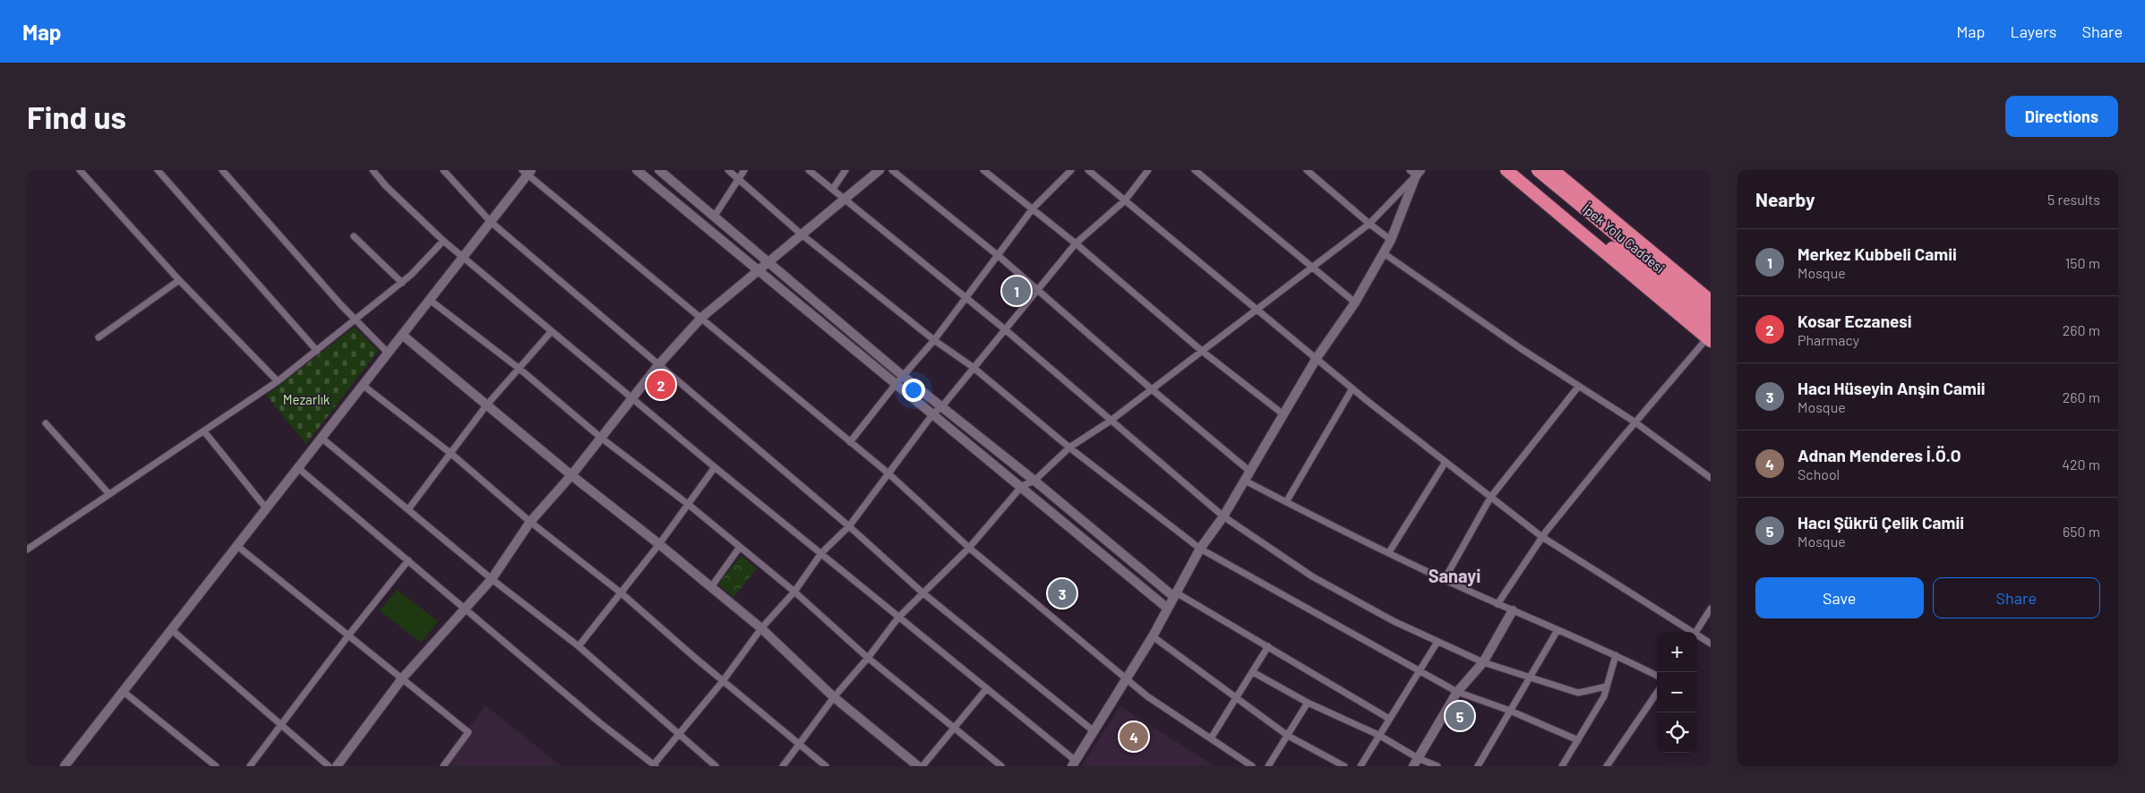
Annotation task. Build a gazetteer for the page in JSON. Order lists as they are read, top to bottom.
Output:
{
  "streets": {
    "highway": ["İpek Yolu Caddesi"]
  },
  "districts": ["Sanayi"],
  "parks": ["Mezarlık"],
  "page": {
    "header": "Map",
    "nav": ["Map", "Layers", "Share"],
    "buttons": [
      "Directions",
      ["Save", "Share"]
    ],
    "title": "Find us",
    "heading": ["Nearby", "5 results"],
    "list": [
      {
        "mark": "1",
        "name": "Merkez Kubbeli Camii",
        "note": "Mosque",
        "value": "150 m"
      },
      {
        "mark": "2",
        "name": "Kosar Eczanesi",
        "note": "Pharmacy",
        "value": "260 m"
      },
      {
        "mark": "3",
        "name": "Hacı Hüseyin Anşin Camii",
        "note": "Mosque",
        "value": "260 m"
      },
      {
        "mark": "4",
        "name": "Adnan Menderes İ.Ö.O",
        "note": "School",
        "value": "420 m"
      },
      {
        "mark": "5",
        "name": "Hacı Şükrü Çelik Camii",
        "note": "Mosque",
        "value": "650 m"
      }
    ],
    "pins": [
      "1",
      "2",
      "3",
      "5",
      "4"
    ],
    "map_buttons": ["+", "−"]
  }
}
